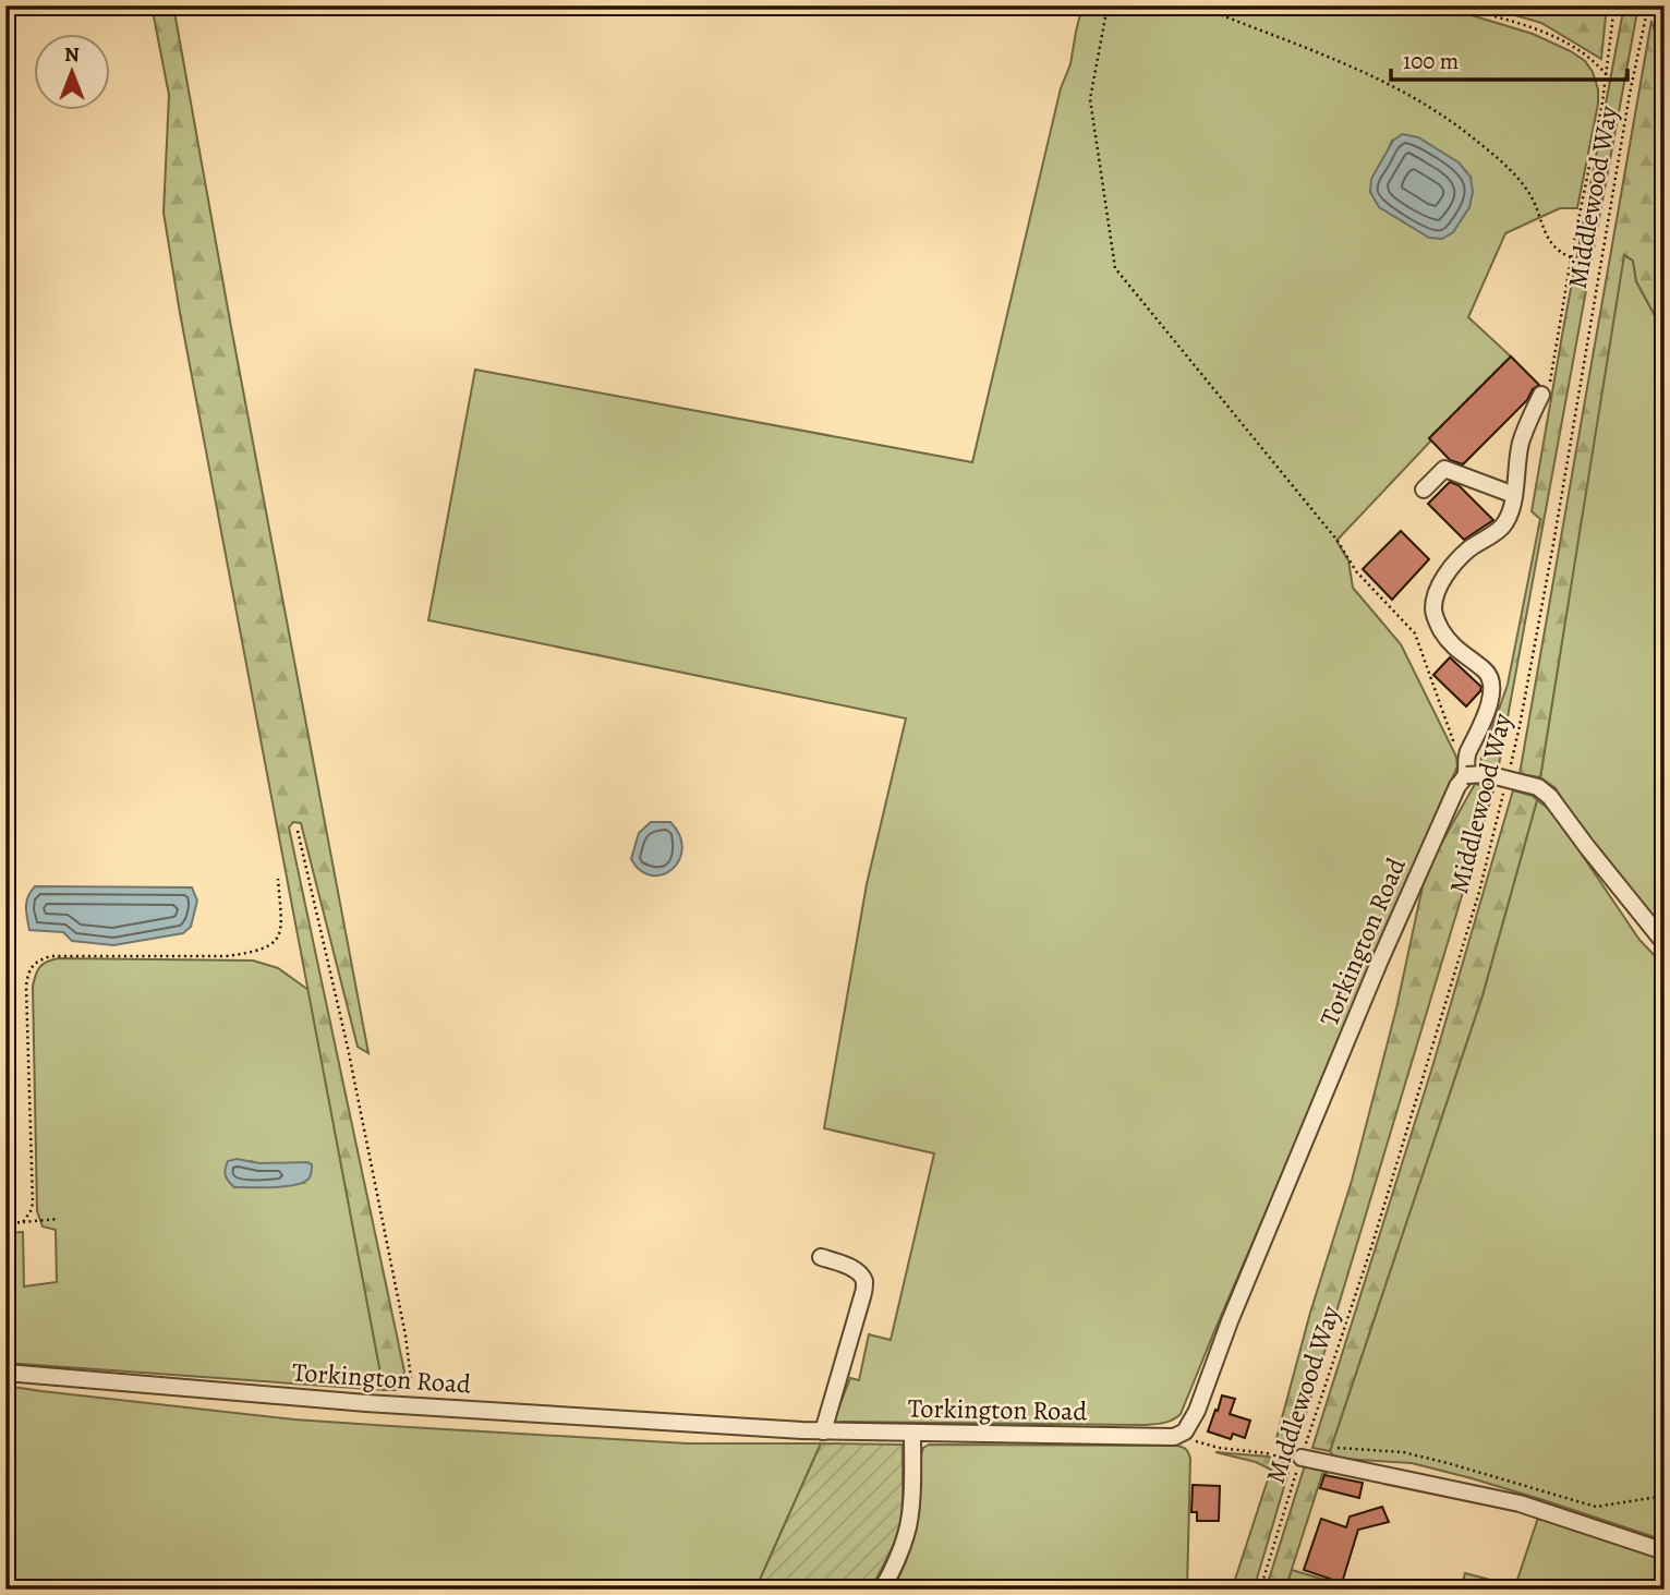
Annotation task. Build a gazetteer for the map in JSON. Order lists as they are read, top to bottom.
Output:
{
  "streets": {
    "street": ["Torkington Road"],
    "path": ["Middlewood Way"]
  },
  "scale_bar": "100 m",
  "north": "top"
}
